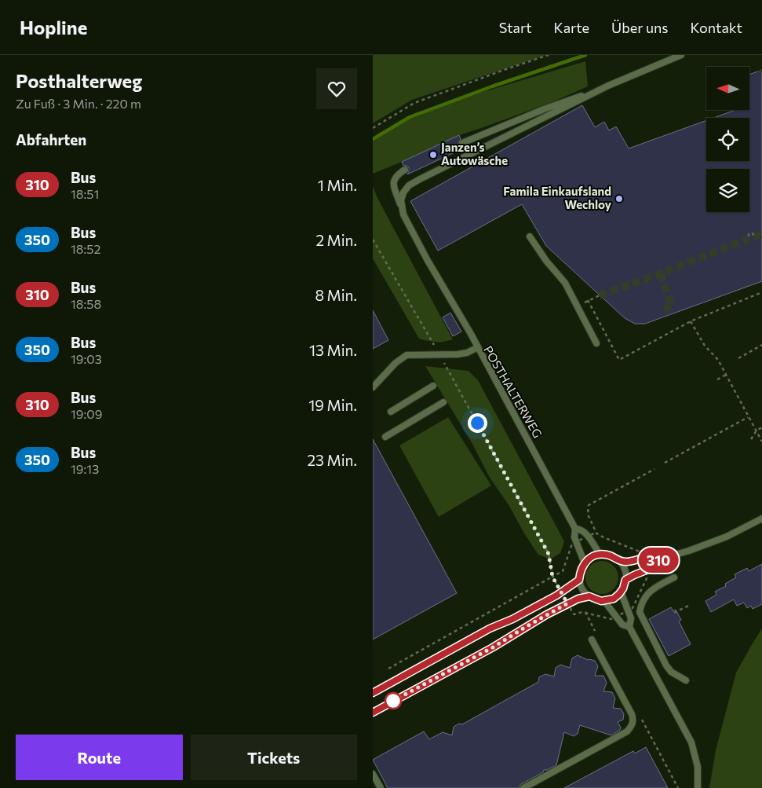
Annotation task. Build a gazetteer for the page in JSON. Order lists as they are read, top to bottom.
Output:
{
  "streets": {
    "lane": ["POSTHALTERWEG"]
  },
  "places": ["Janzen’s Autowäsche", "Famila Einkaufsland Wechloy"],
  "lines": ["bus line 310"],
  "north": "left",
  "page": {
    "header": "Hopline",
    "nav": [
      "Start",
      "Karte",
      "Über uns",
      "Kontakt"
    ],
    "heading": [
      ["Posthalterweg", "Zu Fuß · 3 Min. · 220 m"],
      "Abfahrten"
    ],
    "on_map": "310",
    "list": [
      {
        "mark": "310",
        "name": "Bus",
        "note": "18:51",
        "value": "1 Min."
      },
      {
        "mark": "350",
        "name": "Bus",
        "note": "18:52",
        "value": "2 Min."
      },
      {
        "mark": "310",
        "name": "Bus",
        "note": "18:58",
        "value": "8 Min."
      },
      {
        "mark": "350",
        "name": "Bus",
        "note": "19:03",
        "value": "13 Min."
      },
      {
        "mark": "310",
        "name": "Bus",
        "note": "19:09",
        "value": "19 Min."
      },
      {
        "mark": "350",
        "name": "Bus",
        "note": "19:13",
        "value": "23 Min."
      }
    ],
    "buttons": ["Route", "Tickets"]
  }
}
